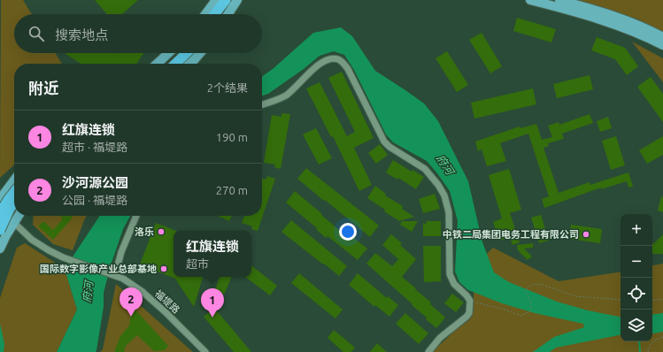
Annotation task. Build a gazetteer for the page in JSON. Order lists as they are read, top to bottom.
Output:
{
  "streets": {
    "street": ["福堤路"]
  },
  "water": ["府河"],
  "places": ["洛乐", "中铁二局集团电务工程有限公司", "国际数字影像产业总部基地"],
  "page": {
    "search": "搜索地点",
    "heading": ["附近", "2个结果"],
    "list": [
      {
        "mark": "1",
        "name": "红旗连锁",
        "note": "超市 · 福堤路",
        "value": "190 m"
      },
      {
        "mark": "2",
        "name": "沙河源公园",
        "note": "公园 · 福堤路",
        "value": "270 m"
      }
    ],
    "map_buttons": ["+", "−"],
    "popup": ["红旗连锁", "超市"],
    "pins": ["2", "1"]
  }
}
